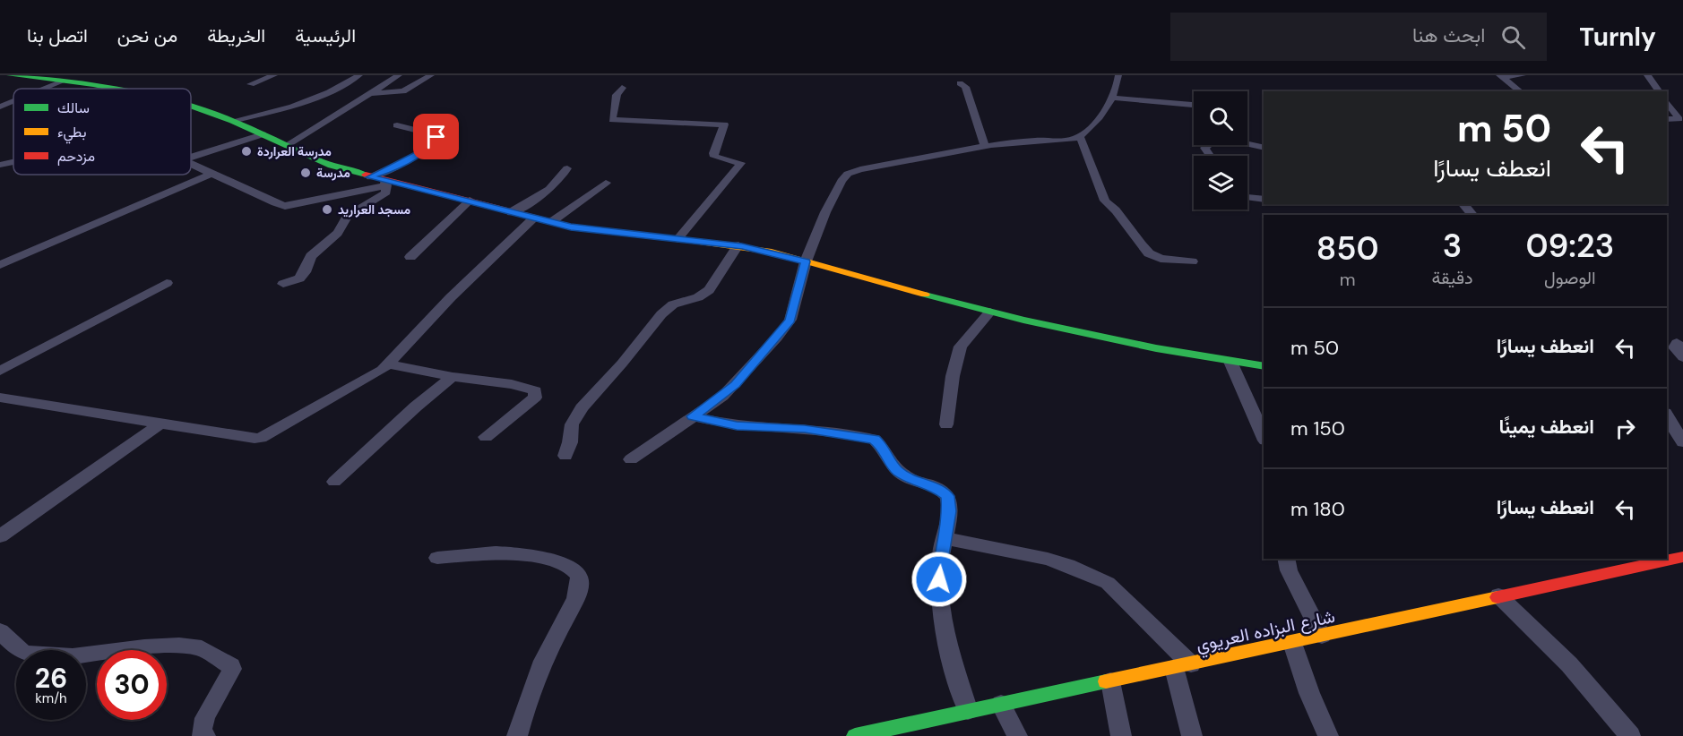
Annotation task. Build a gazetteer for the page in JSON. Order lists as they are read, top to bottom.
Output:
{
  "streets": {
    "street": ["شارع البزاده العريوي"]
  },
  "places": ["مدرسة العراردة", "مدرسة", "مسجد العراريد"],
  "legend": ["سالك", "بطيء", "مزدحم"],
  "page": {
    "header": "Turnly",
    "search": "ابحث هنا",
    "nav": [
      "الرئيسية",
      "الخريطة",
      "من نحن",
      "اتصل بنا"
    ],
    "turn": ["50 m", "انعطف يسارًا"],
    "eta": [
      "09:23",
      "الوصول",
      "3",
      "دقيقة",
      "850",
      "m"
    ],
    "list": [
      {
        "name": "انعطف يسارًا",
        "value": "50 m"
      },
      {
        "name": "انعطف يمينًا",
        "value": "150 m"
      },
      {
        "name": "انعطف يسارًا",
        "value": "180 m"
      }
    ],
    "speed": "26 km/h",
    "limit": "30"
  }
}
